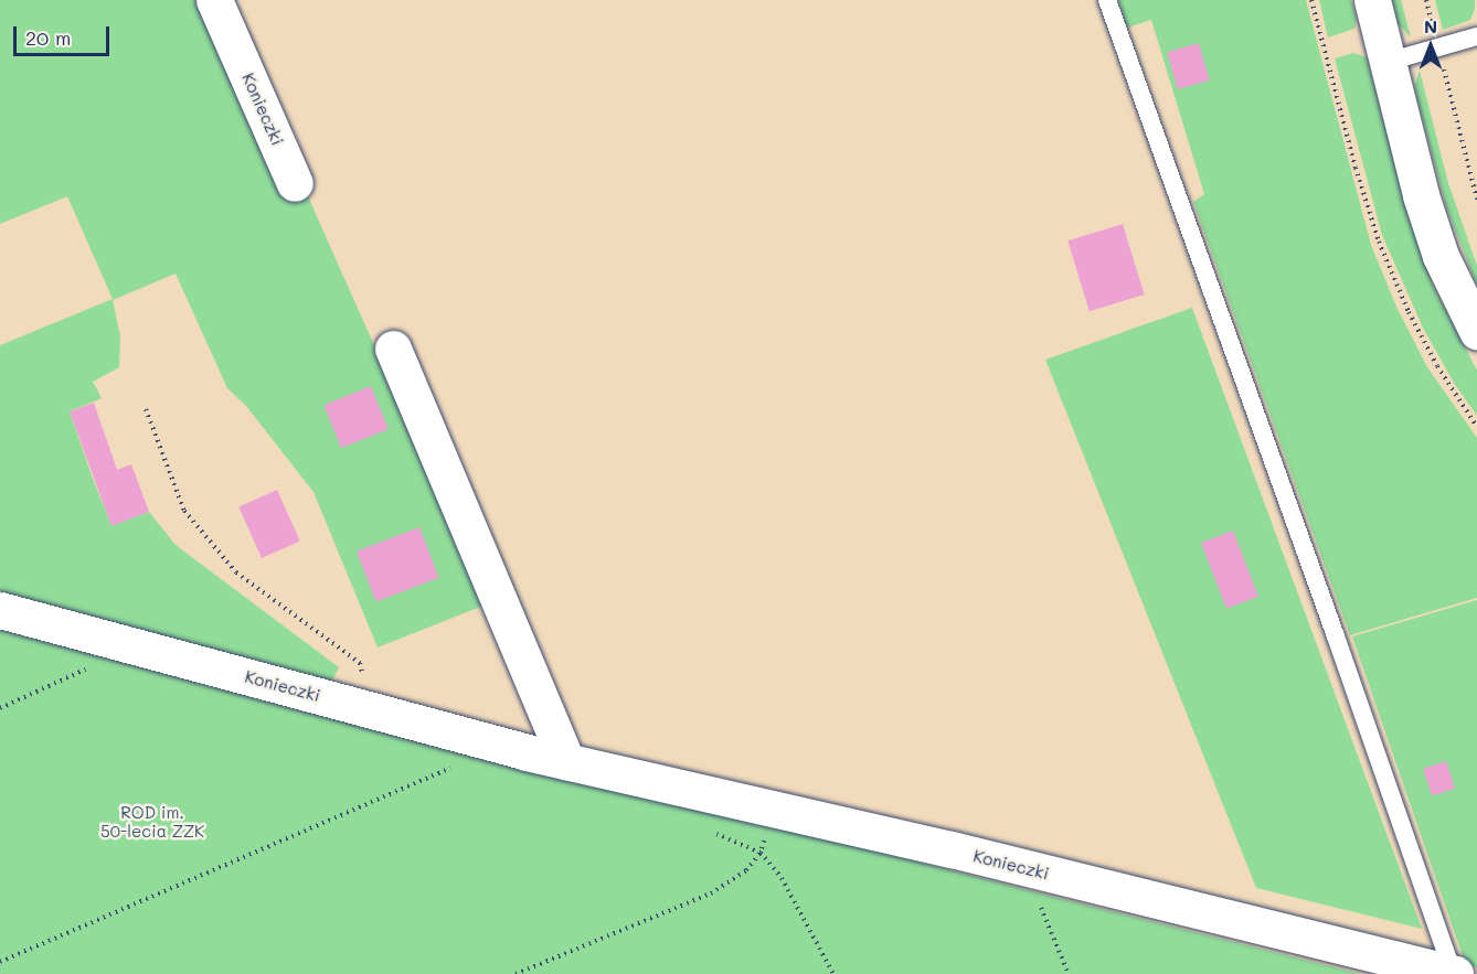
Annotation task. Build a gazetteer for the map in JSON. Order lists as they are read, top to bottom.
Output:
{
  "streets": {
    "street": ["Konieczki"]
  },
  "parks": ["ROD im. 50-lecia ZZK"],
  "scale_bar": "20 m",
  "north": "top"
}
